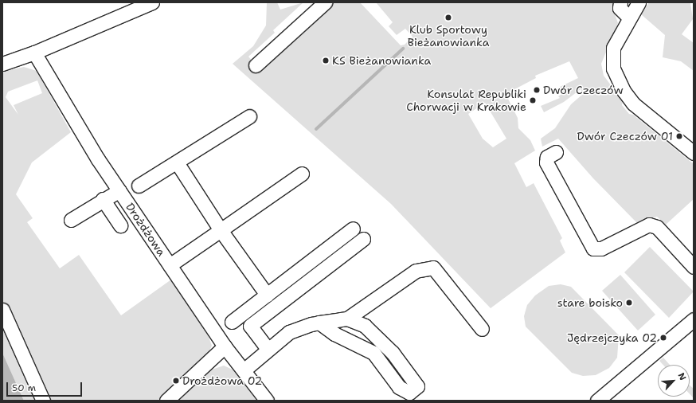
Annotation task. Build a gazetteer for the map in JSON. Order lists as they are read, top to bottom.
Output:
{
  "streets": {
    "street": ["Drożdżowa"]
  },
  "places": [
    "Klub Sportowy Bieżanowianka",
    "KS Bieżanowianka",
    "Dwór Czeczów",
    "Konsulat Republiki Chorwacji w Krakowie",
    "Dwór Czeczów 01",
    "stare boisko",
    "Jędrzejczyka 02",
    "Drożdżowa 02"
  ],
  "scale_bar": "50 m",
  "north": "top right"
}
